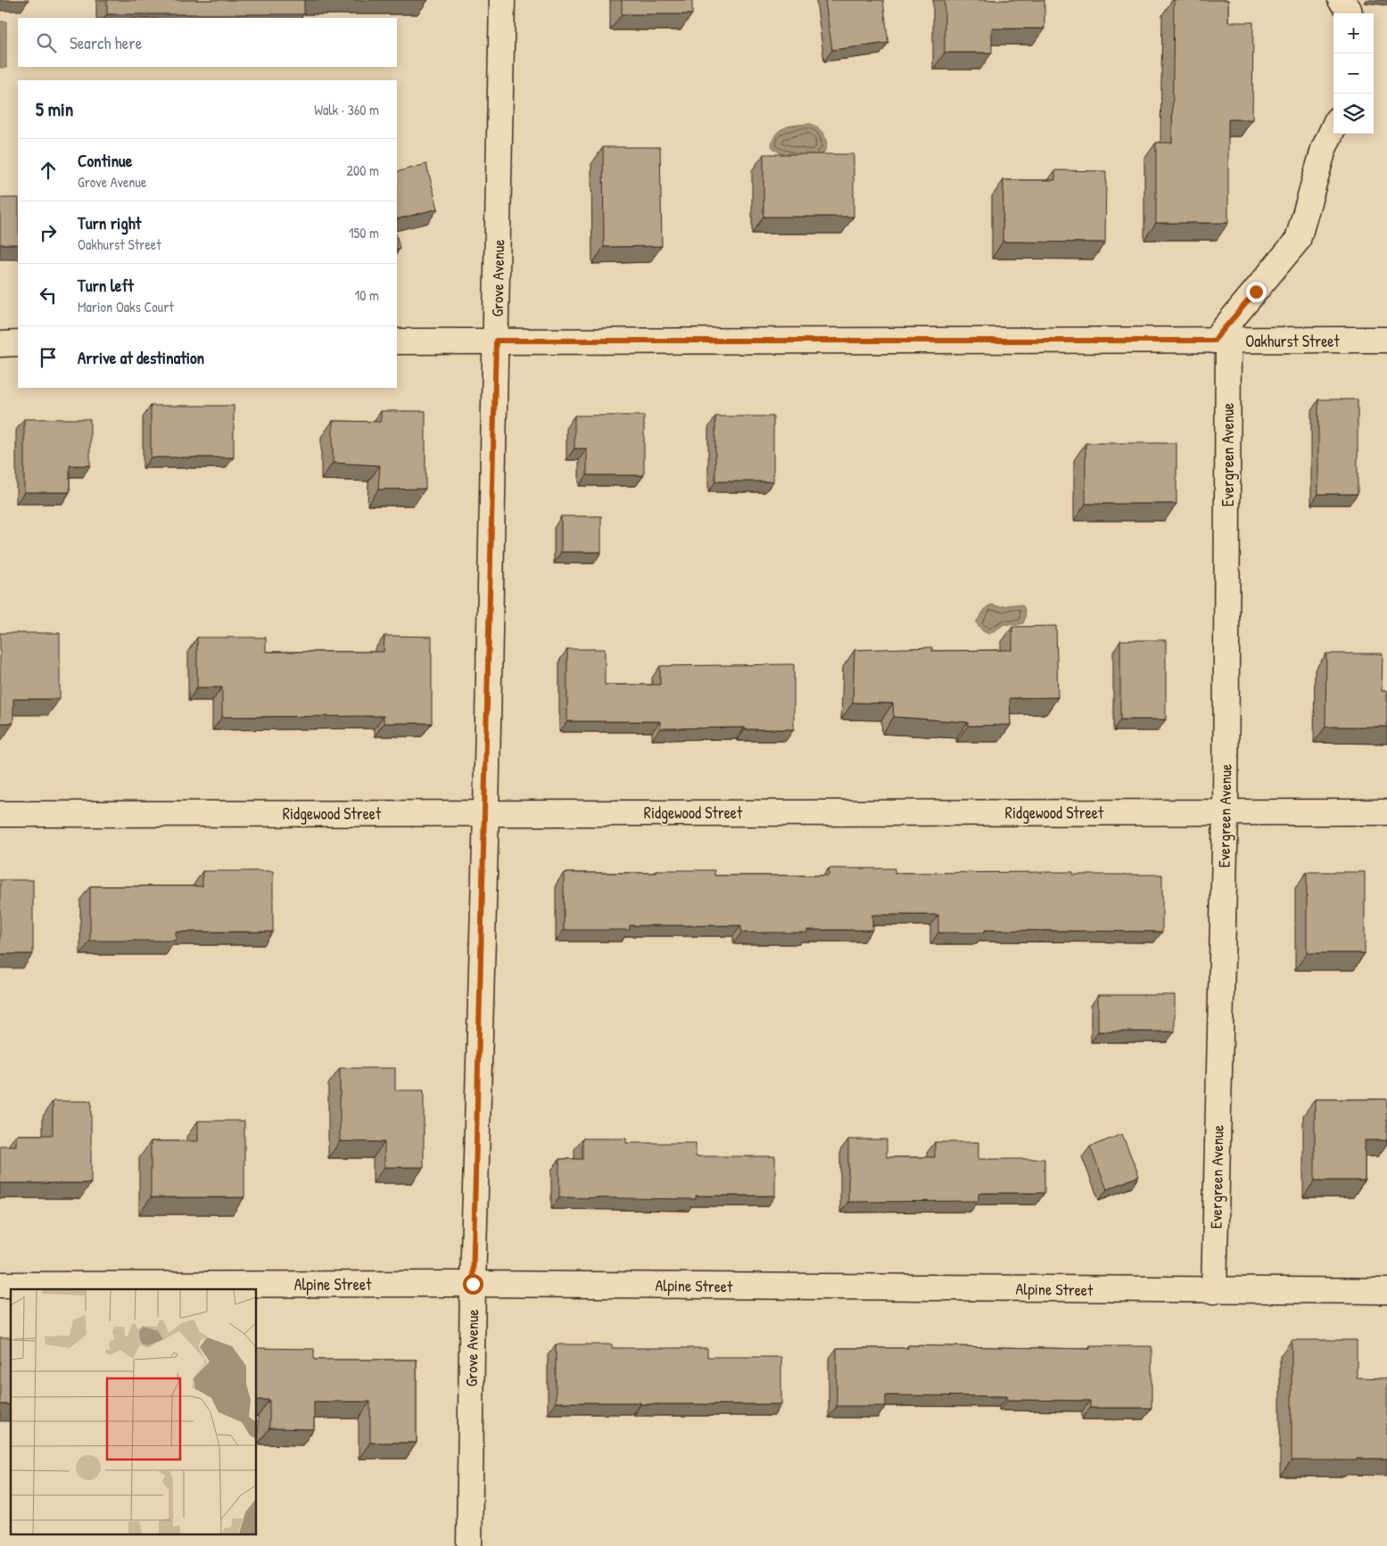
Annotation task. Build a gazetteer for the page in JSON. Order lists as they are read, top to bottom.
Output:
{
  "streets": {
    "street": [
      "Grove Avenue",
      "Oakhurst Street",
      "Evergreen Avenue",
      "Ridgewood Street",
      "Alpine Street"
    ]
  },
  "crossings": [
    ["Grove Avenue", "Oakhurst Street"],
    ["Grove Avenue", "Ridgewood Street"],
    ["Grove Avenue", "Alpine Street"],
    ["Oakhurst Street", "Evergreen Avenue"],
    ["Evergreen Avenue", "Ridgewood Street"],
    ["Evergreen Avenue", "Alpine Street"]
  ],
  "page": {
    "map_buttons": ["+", "−"],
    "search": "Search here",
    "heading": ["5 min", "Walk · 360 m"],
    "list": [
      ["Continue", "Grove Avenue", "200 m"],
      ["Turn right", "Oakhurst Street", "150 m"],
      ["Turn left", "Marion Oaks Court", "10 m"],
      "Arrive at destination"
    ]
  }
}
